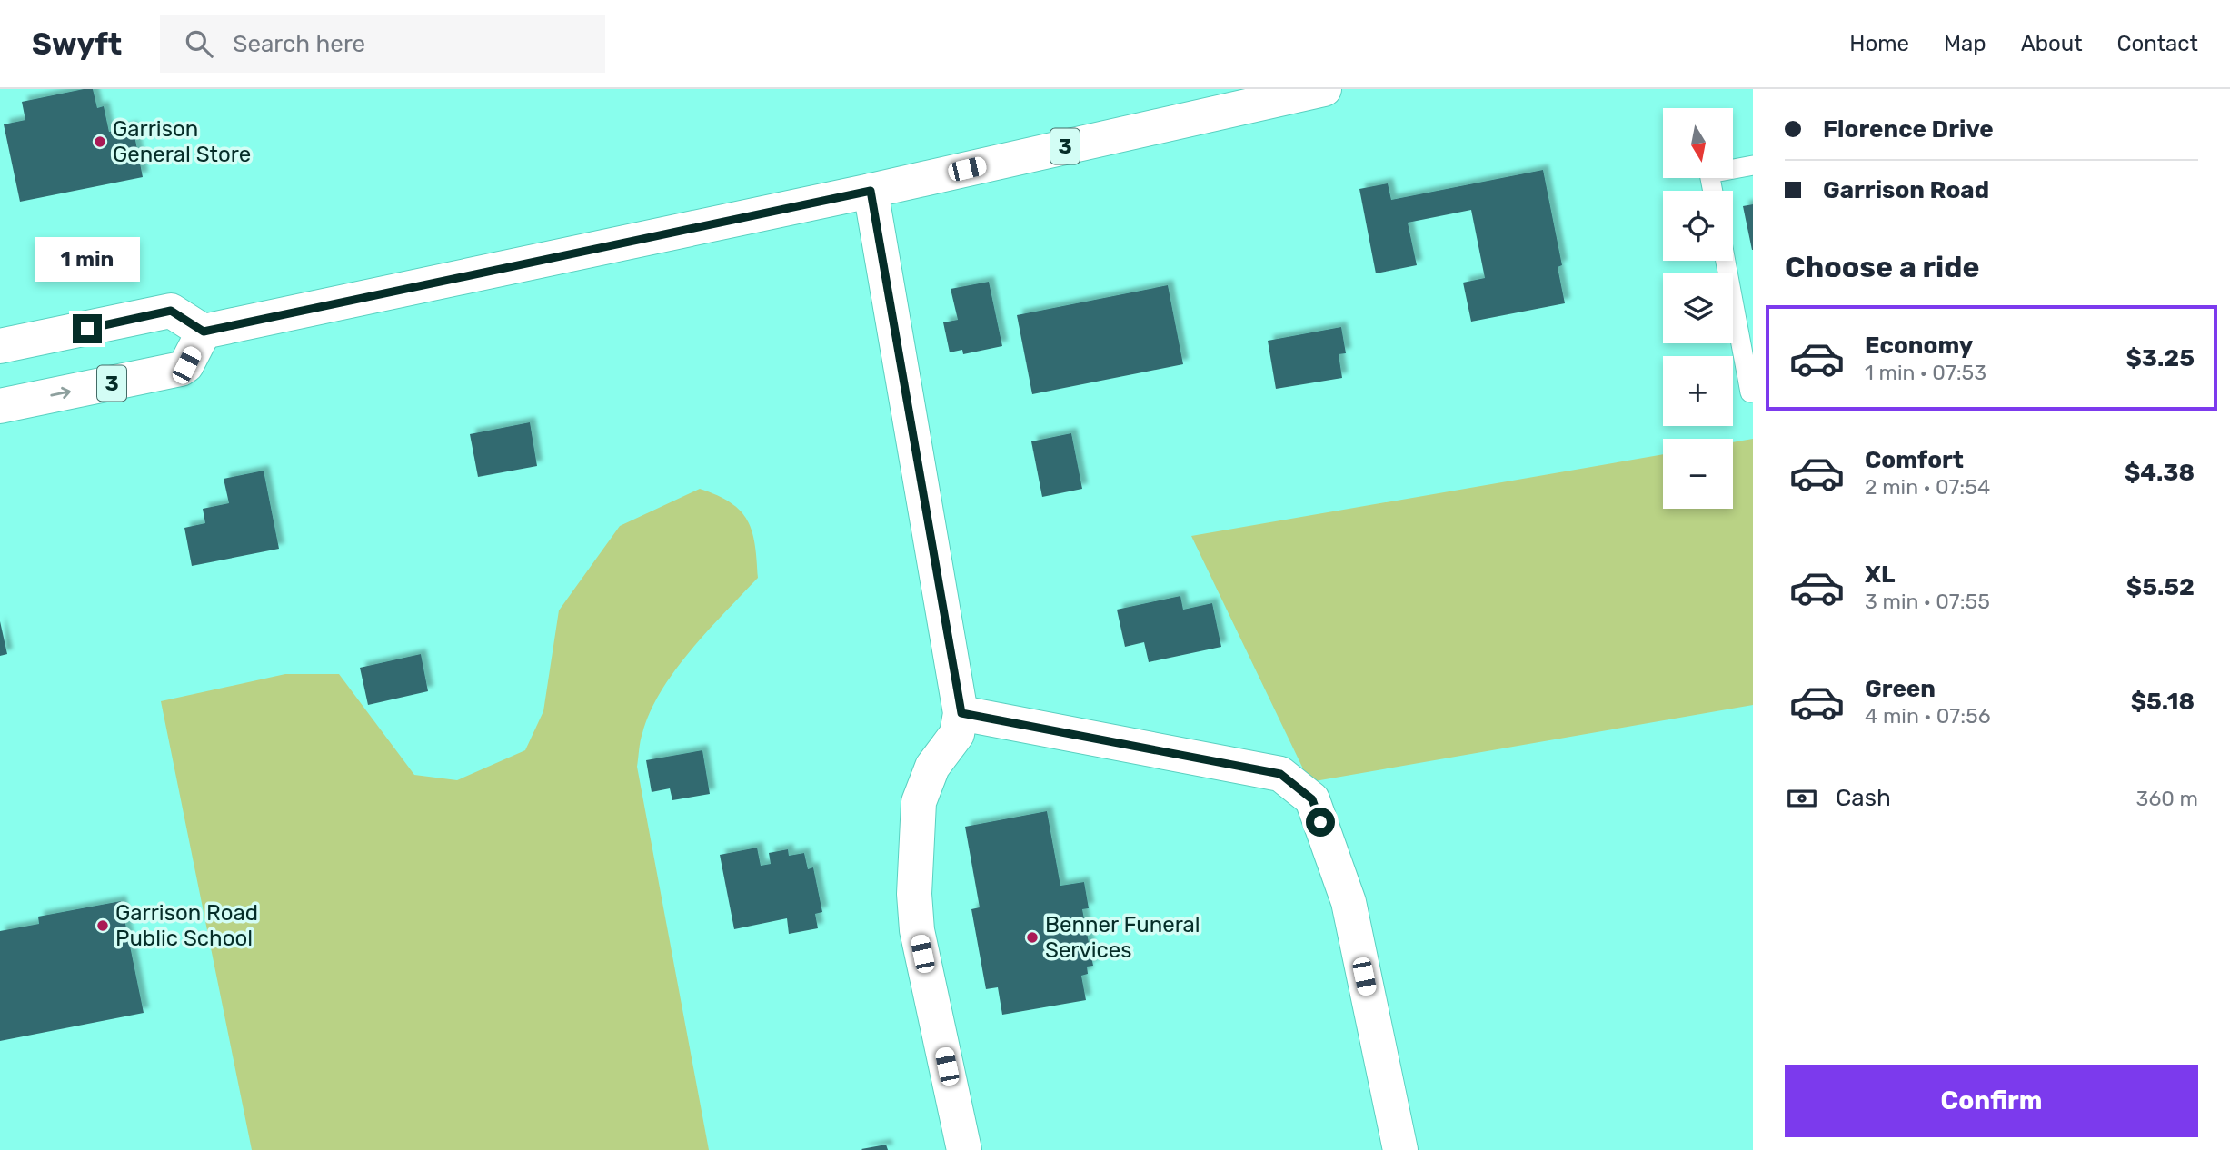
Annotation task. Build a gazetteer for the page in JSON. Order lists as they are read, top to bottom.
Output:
{
  "streets": {
    "street": ["3"]
  },
  "places": ["Garrison General Store", "Garrison Road Public School", "Benner Funeral Services"],
  "north": "bottom",
  "page": {
    "header": "Swyft",
    "search": "Search here",
    "nav": [
      "Home",
      "Map",
      "About",
      "Contact"
    ],
    "banner": ["Florence Drive", "Garrison Road"],
    "map_buttons": ["+", "−"],
    "heading": "Choose a ride",
    "bubble": "1 min",
    "list": [
      {
        "name": "Economy",
        "note": "1 min · 07:53",
        "value": "$3.25"
      },
      {
        "name": "Comfort",
        "note": "2 min · 07:54",
        "value": "$4.38"
      },
      {
        "name": "XL",
        "note": "3 min · 07:55",
        "value": "$5.52"
      },
      {
        "name": "Green",
        "note": "4 min · 07:56",
        "value": "$5.18"
      }
    ],
    "pay": ["Cash", "360 m"],
    "buttons": "Confirm"
  }
}
